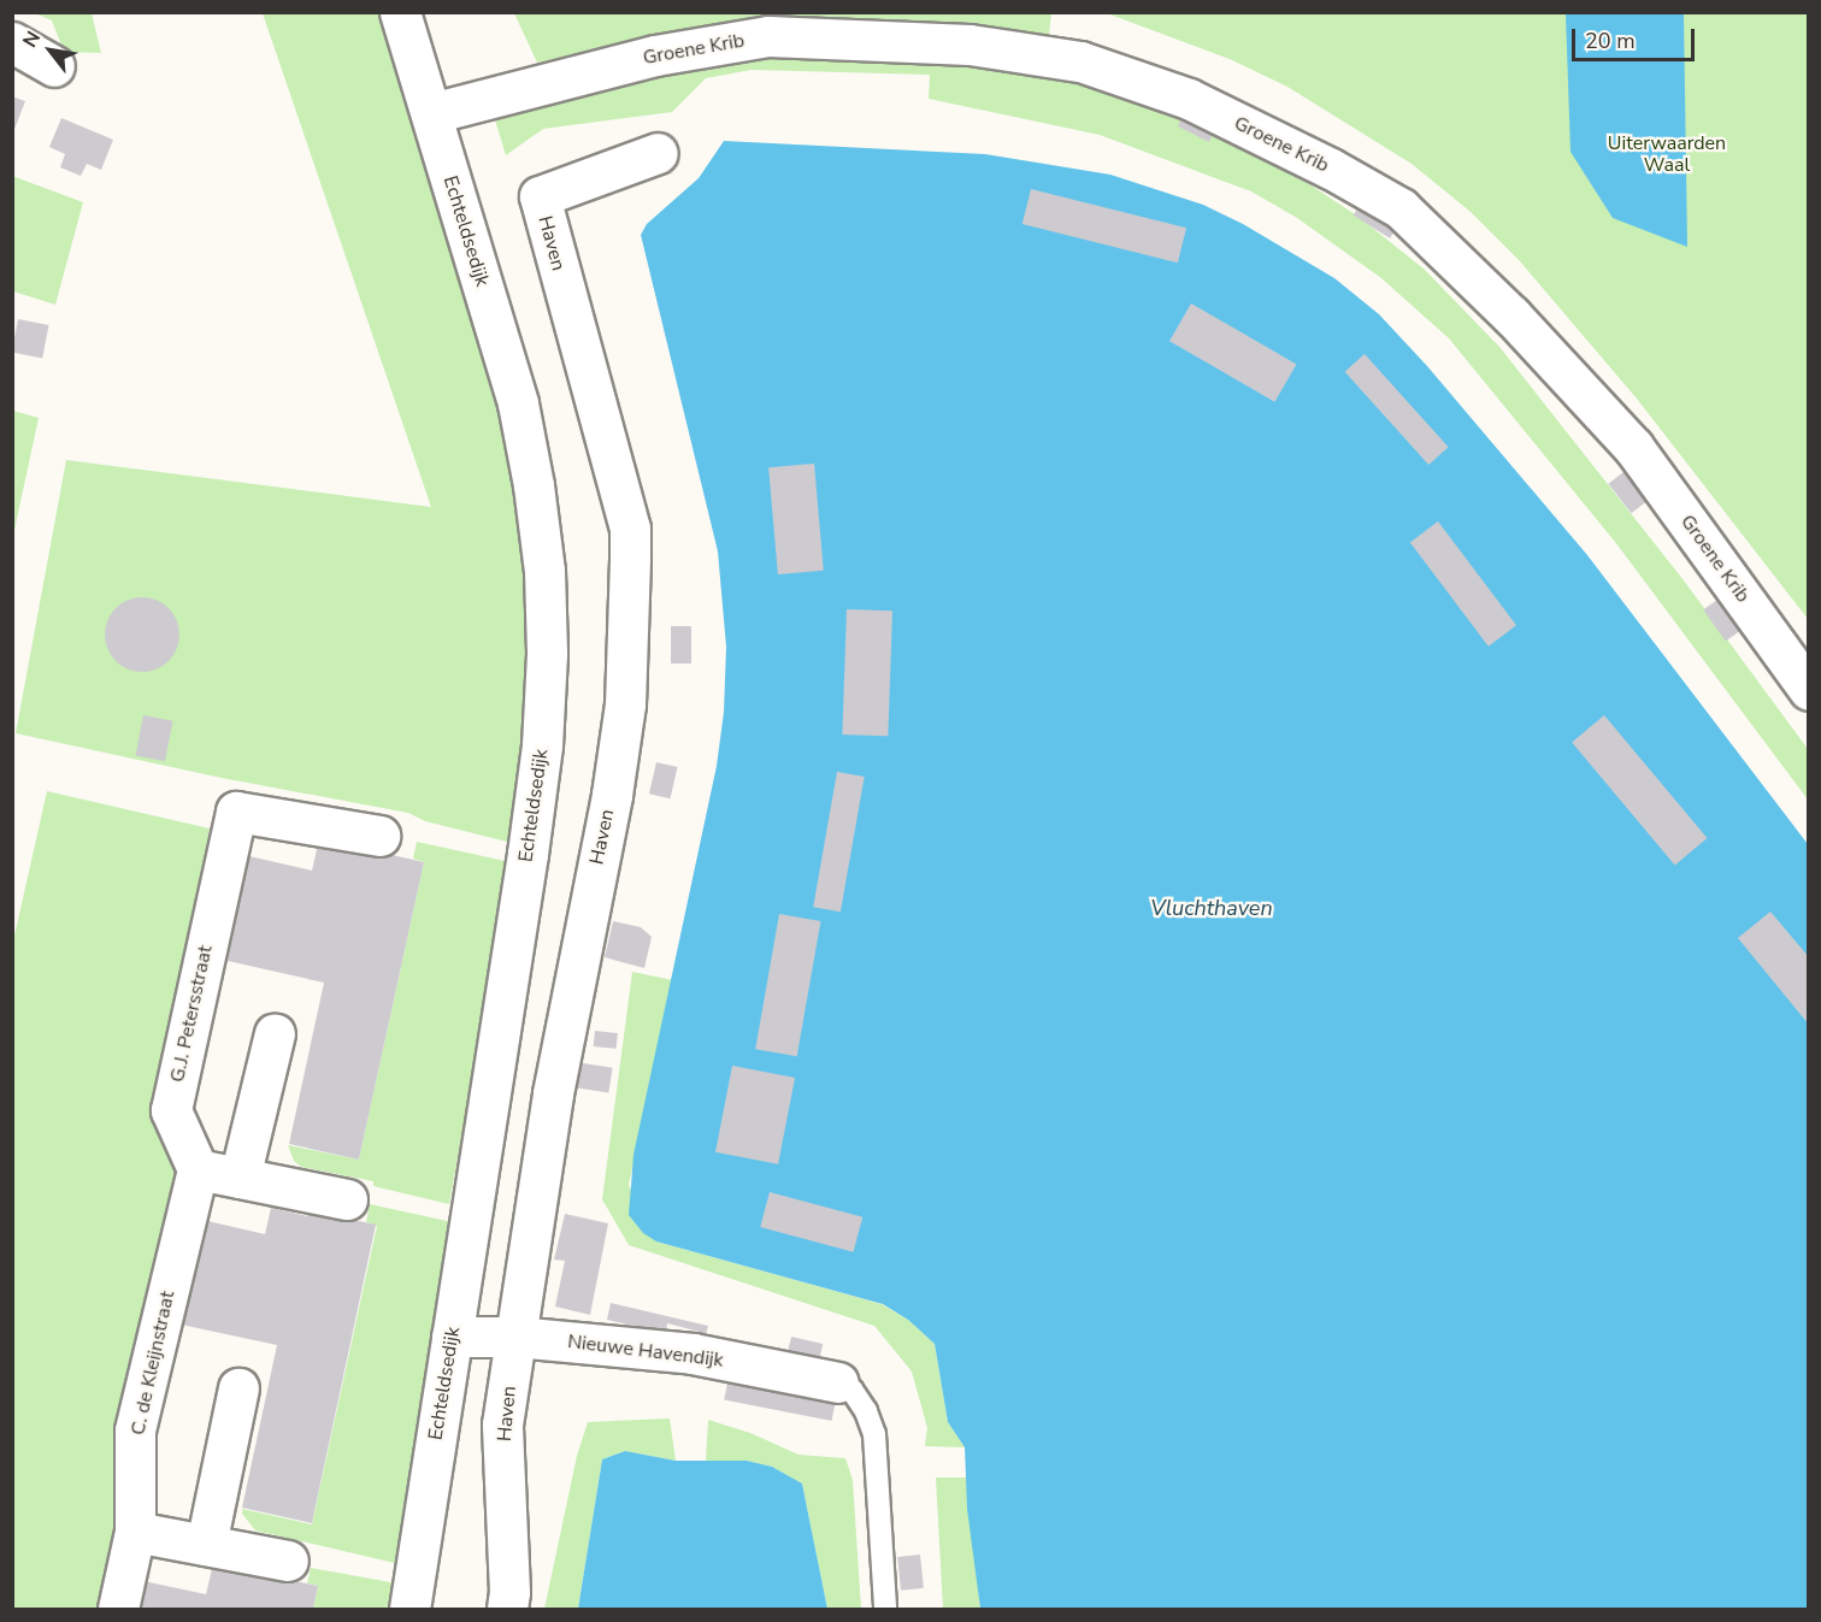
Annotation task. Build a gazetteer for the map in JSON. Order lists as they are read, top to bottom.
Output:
{
  "streets": {
    "street": [
      "Groene Krib",
      "Echteldsedijk",
      "Haven",
      "G.J. Petersstraat",
      "Nieuwe Havendijk",
      "C. de Kleijnstraat"
    ]
  },
  "crossings": [
    ["Groene Krib", "Echteldsedijk"],
    ["Echteldsedijk", "Nieuwe Havendijk"],
    ["Haven", "Nieuwe Havendijk"],
    ["G.J. Petersstraat", "C. de Kleijnstraat"]
  ],
  "water": ["Vluchthaven"],
  "parks": ["Uiterwaarden Waal"],
  "scale_bar": "20 m",
  "north": "top left"
}
